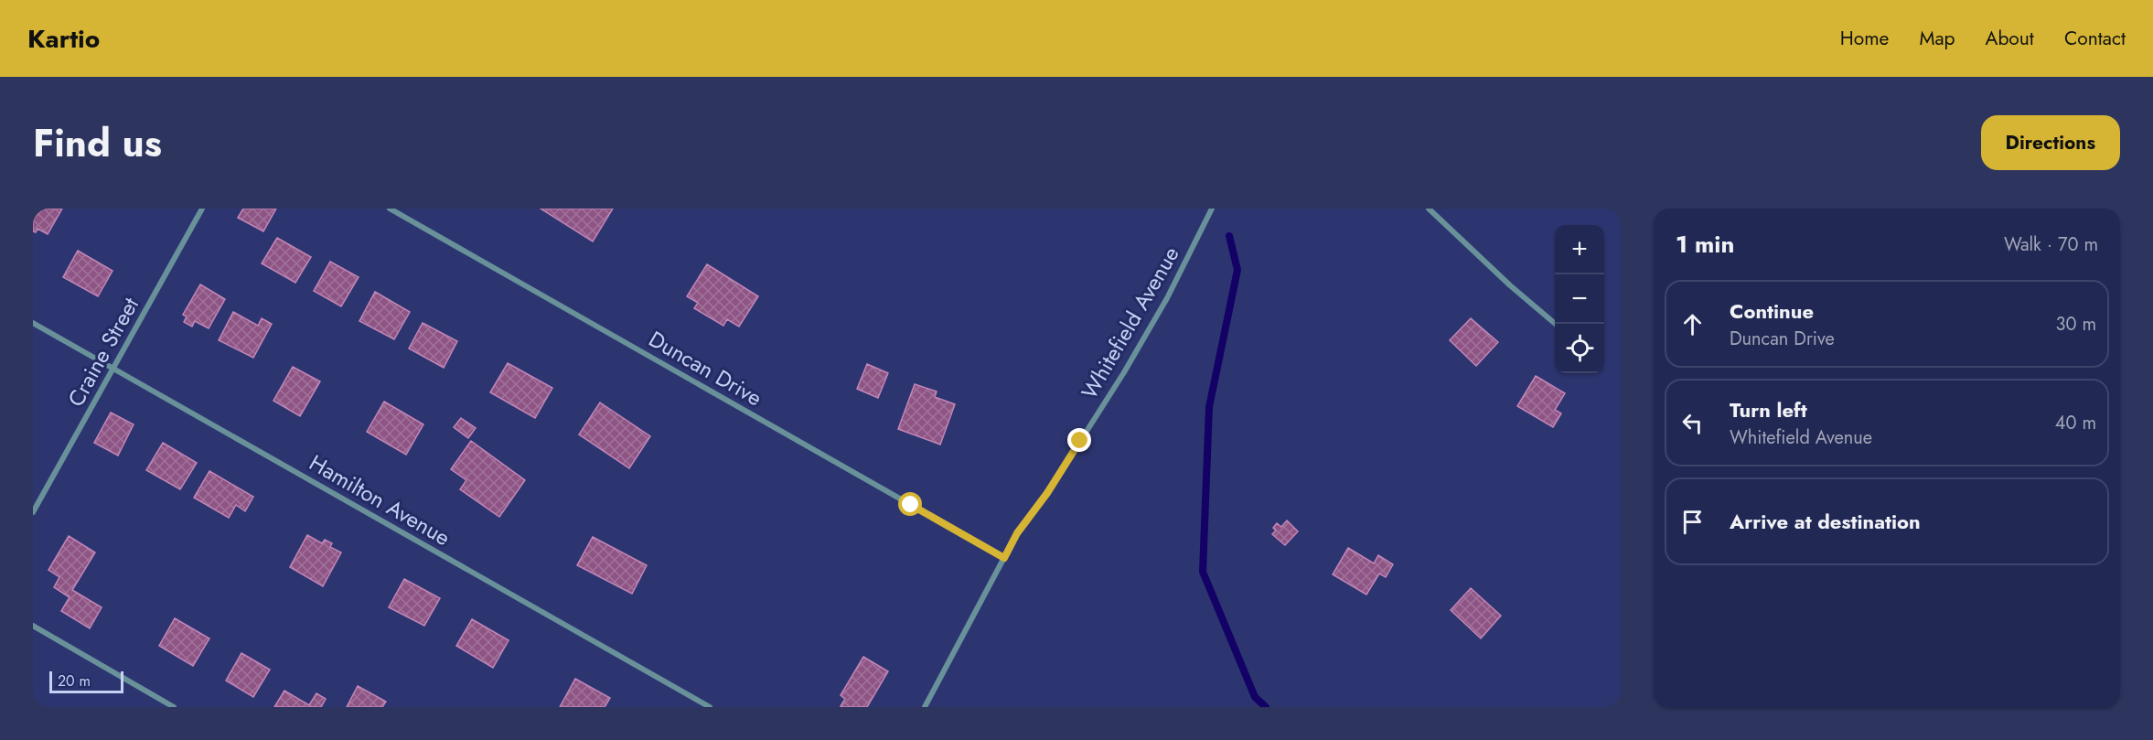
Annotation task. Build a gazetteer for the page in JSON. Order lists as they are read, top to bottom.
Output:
{
  "streets": {
    "street": [
      "Whitefield Avenue",
      "Craine Street",
      "Duncan Drive",
      "Hamilton Avenue"
    ]
  },
  "crossings": [
    ["Whitefield Avenue", "Duncan Drive"],
    ["Craine Street", "Hamilton Avenue"]
  ],
  "scale_bar": "20 m",
  "page": {
    "header": "Kartio",
    "nav": [
      "Home",
      "Map",
      "About",
      "Contact"
    ],
    "title": "Find us",
    "buttons": "Directions",
    "heading": ["1 min", "Walk · 70 m"],
    "map_buttons": ["+", "−"],
    "list": [
      ["Continue", "Duncan Drive", "30 m"],
      ["Turn left", "Whitefield Avenue", "40 m"],
      "Arrive at destination"
    ],
    "scale": "20 m"
  }
}
